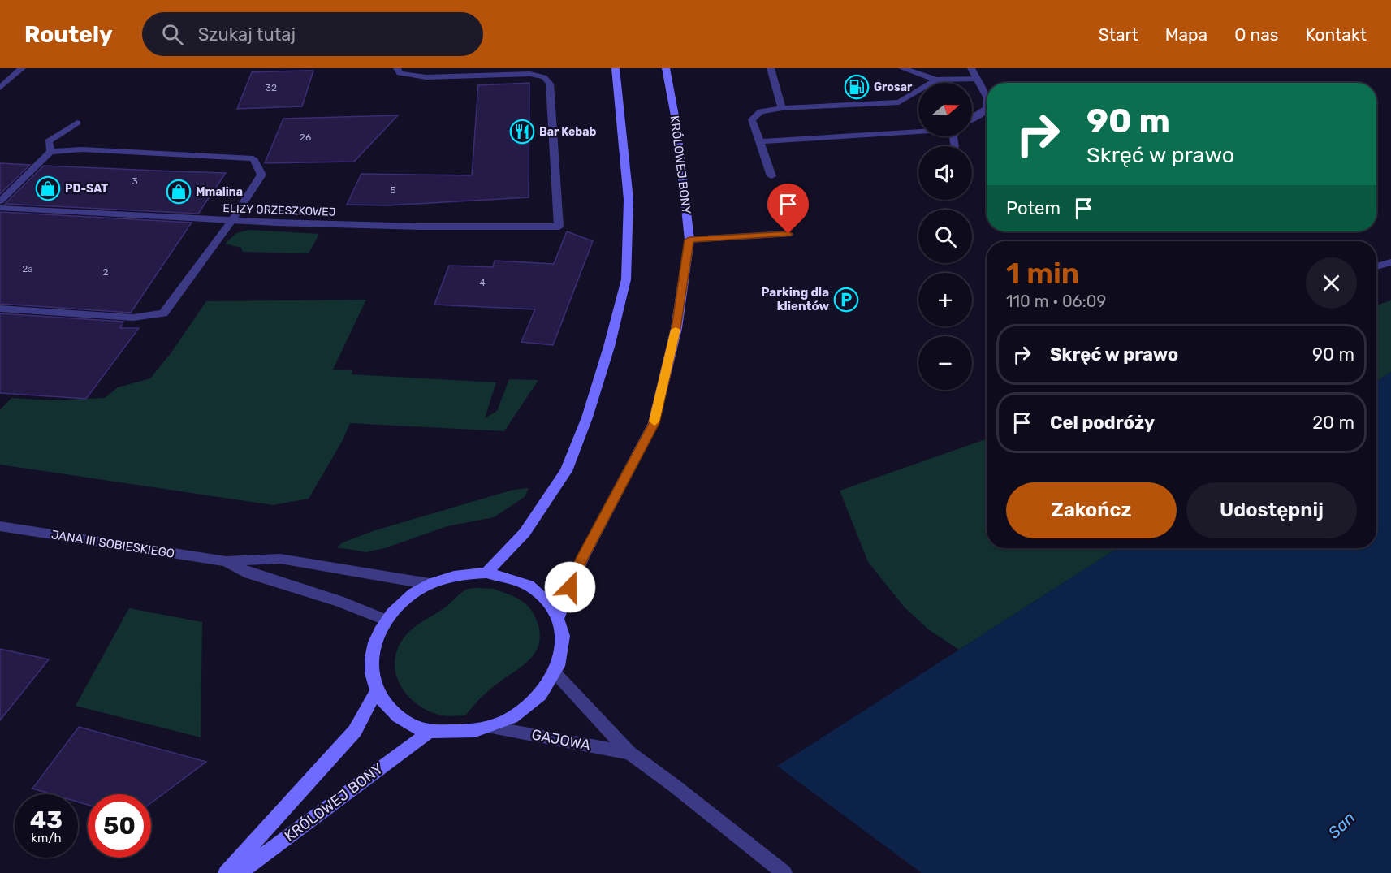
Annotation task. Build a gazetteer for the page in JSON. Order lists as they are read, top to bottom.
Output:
{
  "streets": {
    "main road": ["KRÓLOWEJ BONY"],
    "street": ["ELIZY ORZESZKOWEJ", "JANA III SOBIESKIEGO", "GAJOWA"]
  },
  "water": ["San"],
  "places": {
    "fuel station": ["Grosar"],
    "restaurant": ["Bar Kebab"],
    "shop": ["PD-SAT", "Mmalina"],
    "parking": ["Parking dla klientów"]
  },
  "house_numbers": [
    "32",
    "26",
    "3",
    "5",
    "2a",
    "2",
    "4"
  ],
  "north": "right",
  "page": {
    "header": "Routely",
    "search": "Szukaj tutaj",
    "nav": [
      "Start",
      "Mapa",
      "O nas",
      "Kontakt"
    ],
    "map_buttons": ["+", "−"],
    "turn": ["90 m", "Skręć w prawo"],
    "then": "Potem",
    "heading": ["1 min", "110 m · 06:09"],
    "list": [
      {
        "name": "Skręć w prawo",
        "value": "90 m"
      },
      {
        "name": "Cel podróży",
        "value": "20 m"
      }
    ],
    "buttons": ["Zakończ", "Udostępnij"],
    "speed": "43 km/h",
    "limit": "50"
  }
}
